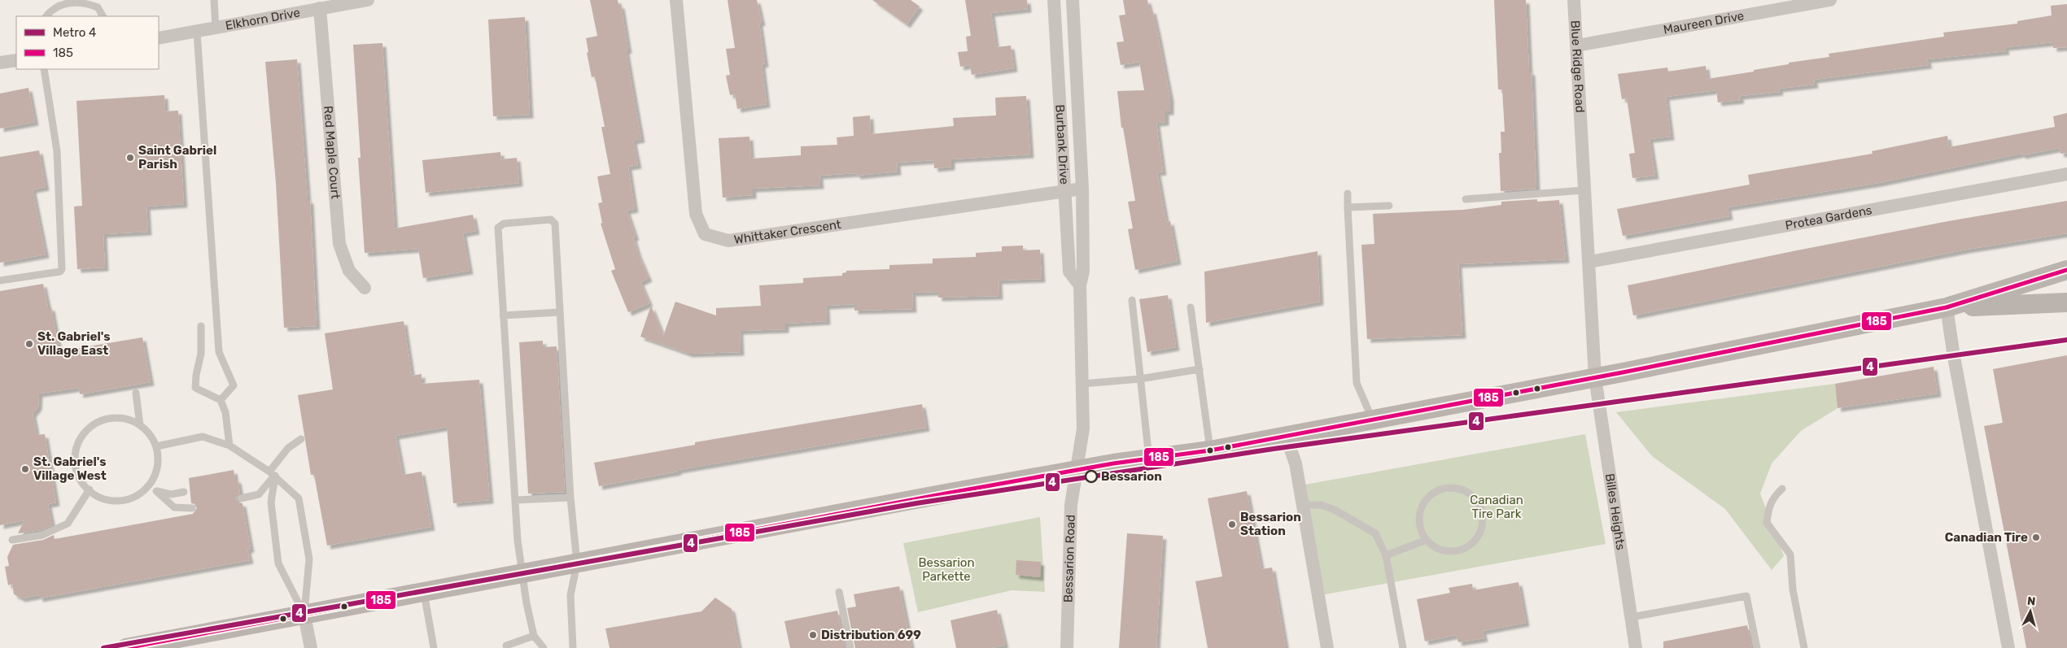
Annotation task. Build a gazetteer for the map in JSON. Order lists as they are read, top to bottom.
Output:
{
  "streets": {
    "street": [
      "Elkhorn Drive",
      "Maureen Drive",
      "Blue Ridge Road",
      "Burbank Drive",
      "Red Maple Court",
      "Protea Gardens",
      "Whittaker Crescent",
      "Billes Heights",
      "Bessarion Road"
    ]
  },
  "crossings": [
    ["Elkhorn Drive", "Red Maple Court"],
    ["Maureen Drive", "Blue Ridge Road"],
    ["Blue Ridge Road", "Protea Gardens"],
    ["Blue Ridge Road", "Billes Heights"],
    ["Burbank Drive", "Whittaker Crescent"],
    ["Burbank Drive", "Bessarion Road"]
  ],
  "parks": ["Canadian Tire Park", "Bessarion Parkette"],
  "places": [
    "Saint Gabriel Parish",
    "St. Gabriel's Village East",
    "St. Gabriel's Village West",
    "Bessarion",
    "Bessarion Station",
    "Canadian Tire",
    "Distribution 699"
  ],
  "lines": ["transit line 185", "metro line 4"],
  "legend": ["Metro 4", "185"],
  "north": "top"
}
